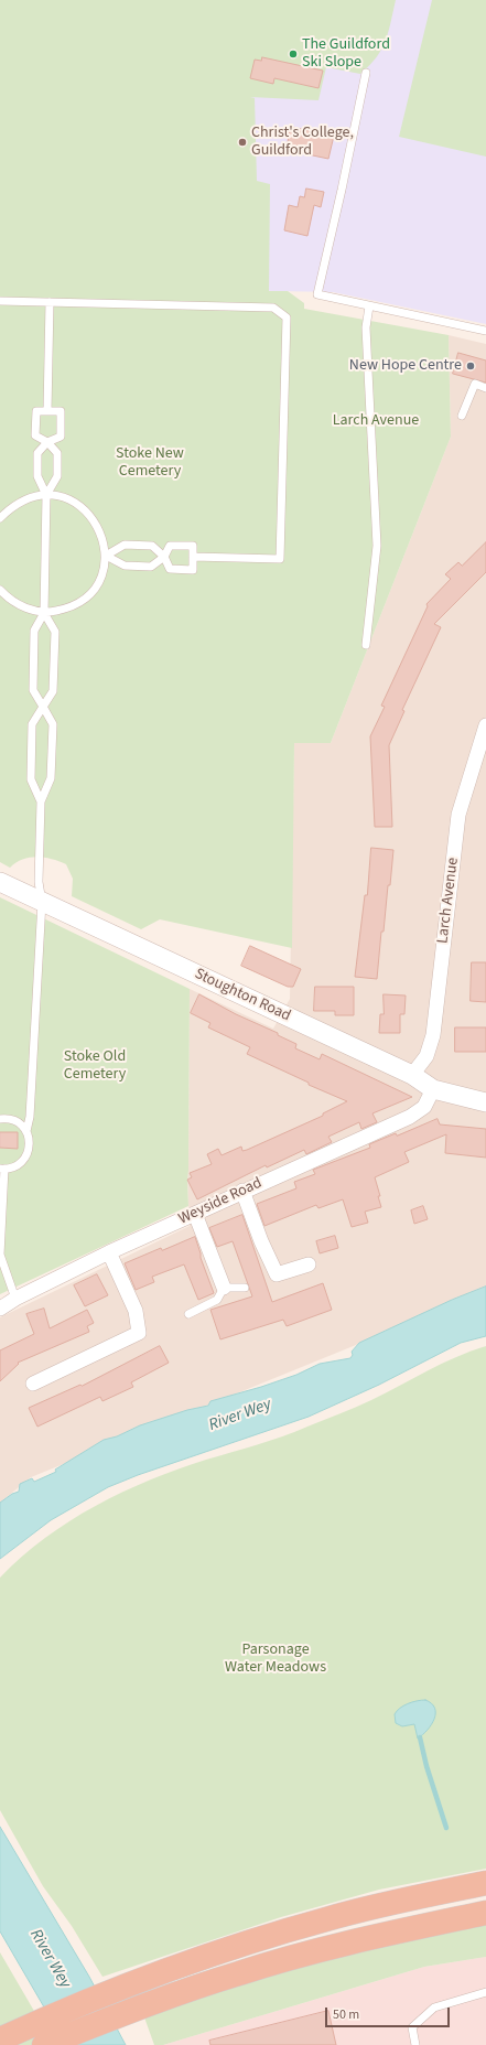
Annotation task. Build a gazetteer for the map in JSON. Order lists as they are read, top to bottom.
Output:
{
  "streets": {
    "street": ["Larch Avenue", "Stoughton Road", "Weyside Road"]
  },
  "crossings": [
    ["Larch Avenue", "Stoughton Road"],
    ["Stoughton Road", "Weyside Road"]
  ],
  "water": ["River Wey"],
  "parks": [
    "Larch Avenue",
    "Stoke New Cemetery",
    "Stoke Old Cemetery",
    "Parsonage Water Meadows"
  ],
  "places": ["The Guildford Ski Slope", "Christ's College, Guildford", "New Hope Centre"],
  "scale_bar": "50 m"
}
